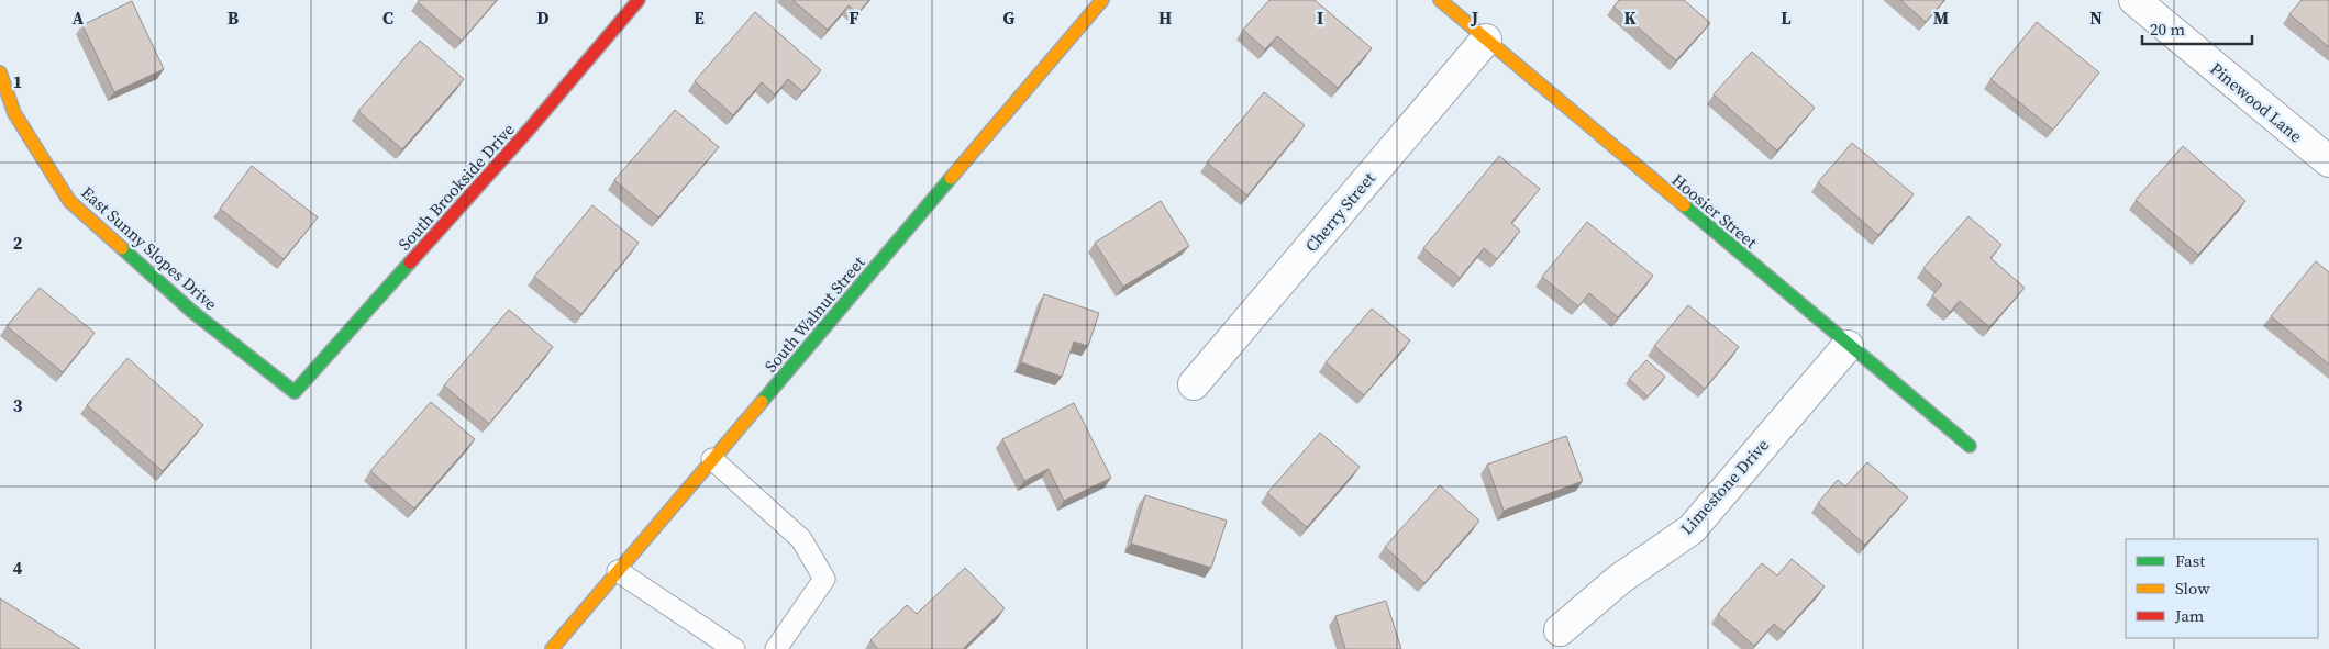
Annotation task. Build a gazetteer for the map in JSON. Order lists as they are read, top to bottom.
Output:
{
  "streets": {
    "street": [
      "Pinewood Lane",
      "South Brookside Drive",
      "Hoosier Street",
      "Cherry Street",
      "East Sunny Slopes Drive",
      "South Walnut Street",
      "Limestone Drive"
    ]
  },
  "crossings": [
    ["South Brookside Drive", "East Sunny Slopes Drive"],
    ["Hoosier Street", "Cherry Street"],
    ["Hoosier Street", "Limestone Drive"]
  ],
  "legend": ["Fast", "Slow", "Jam"],
  "scale_bar": "20 m",
  "grid": {
    "columns": [
      "A",
      "B",
      "C",
      "D",
      "E",
      "F",
      "G",
      "H",
      "I",
      "J",
      "K",
      "L",
      "M",
      "N"
    ],
    "rows": [
      "1",
      "2",
      "3",
      "4"
    ]
  }
}
